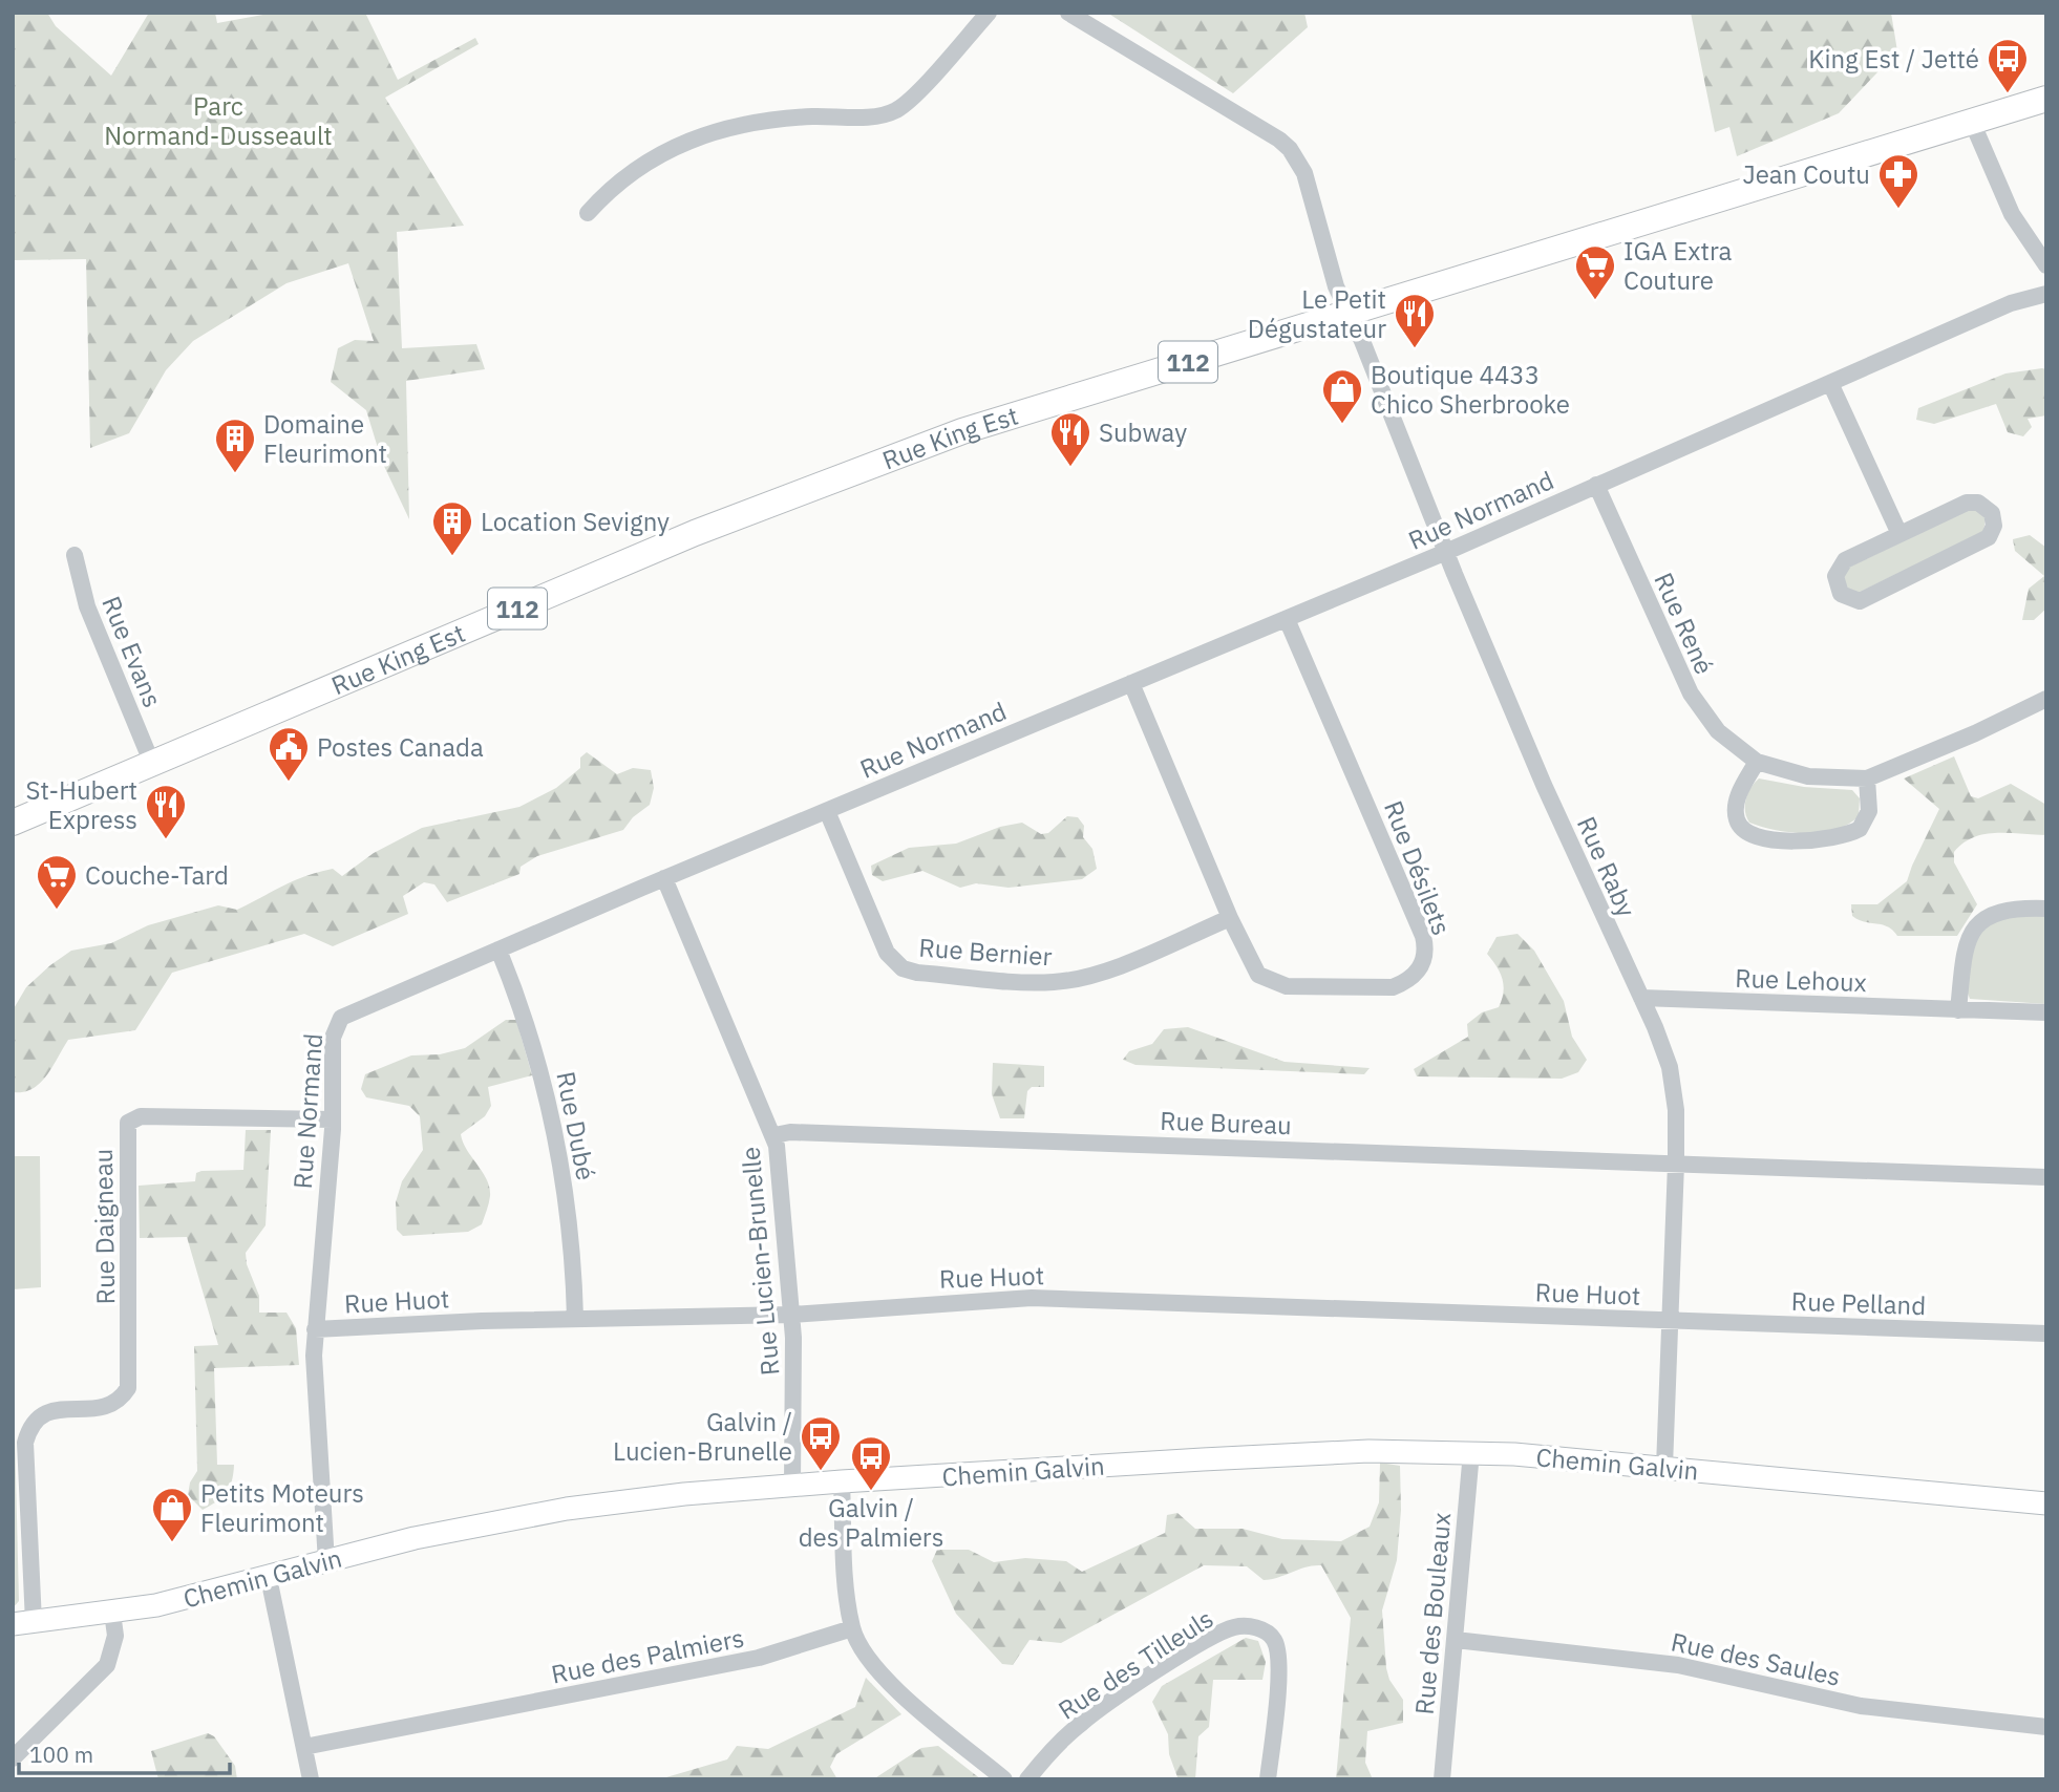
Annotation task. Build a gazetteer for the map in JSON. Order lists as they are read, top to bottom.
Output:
{
  "streets": {
    "main road": ["112", "Rue King Est"],
    "street": [
      "Rue Normand",
      "Rue René",
      "Rue Evans",
      "Rue Raby",
      "Rue Désilets",
      "Rue Bernier",
      "Rue Lehoux",
      "Rue Bureau",
      "Rue Dubé",
      "Rue Daigneau",
      "Rue Lucien-Brunelle",
      "Rue Huot",
      "Rue Pelland",
      "Chemin Galvin",
      "Rue des Bouleaux",
      "Rue des Palmiers",
      "Rue des Saules",
      "Rue des Tilleuls"
    ]
  },
  "crossings": [
    ["Rue King Est", "Rue Evans"],
    ["Rue King Est", "Rue Raby"],
    ["Rue Normand", "Rue René"],
    ["Rue Normand", "Rue Raby"],
    ["Rue Normand", "Rue Désilets"],
    ["Rue Normand", "Rue Bernier"],
    ["Rue Normand", "Rue Dubé"],
    ["Rue Normand", "Rue Daigneau"],
    ["Rue Normand", "Rue Lucien-Brunelle"],
    ["Rue Normand", "Rue Huot"],
    ["Rue Normand", "Chemin Galvin"],
    ["Rue Raby", "Rue Lehoux"],
    ["Rue Raby", "Rue Bureau"],
    ["Rue Raby", "Rue Huot"],
    ["Rue Raby", "Rue Pelland"],
    ["Rue Raby", "Chemin Galvin"],
    ["Rue Désilets", "Rue Bernier"],
    ["Rue Bureau", "Rue Lucien-Brunelle"],
    ["Rue Dubé", "Rue Huot"],
    ["Rue Daigneau", "Chemin Galvin"],
    ["Rue Lucien-Brunelle", "Rue Huot"],
    ["Rue Lucien-Brunelle", "Chemin Galvin"],
    ["Rue Huot", "Rue Pelland"],
    ["Chemin Galvin", "Rue des Bouleaux"],
    ["Rue des Bouleaux", "Rue des Saules"]
  ],
  "parks": ["Parc Normand-Dusseault"],
  "places": {
    "bus stop": ["King Est / Jetté", "Galvin / Lucien-Brunelle", "Galvin / des Palmiers"],
    "pharmacy": ["Jean Coutu"],
    "supermarket": ["IGA Extra Couture", "Couche-Tard"],
    "restaurant": ["Le Petit Dégustateur", "Subway", "St-Hubert Express"],
    "shop": ["Boutique 4433 Chico Sherbrooke", "Petits Moteurs Fleurimont"],
    "building": ["Domaine Fleurimont", "Location Sevigny"],
    "public building": ["Postes Canada"]
  },
  "scale_bar": "100 m"
}
